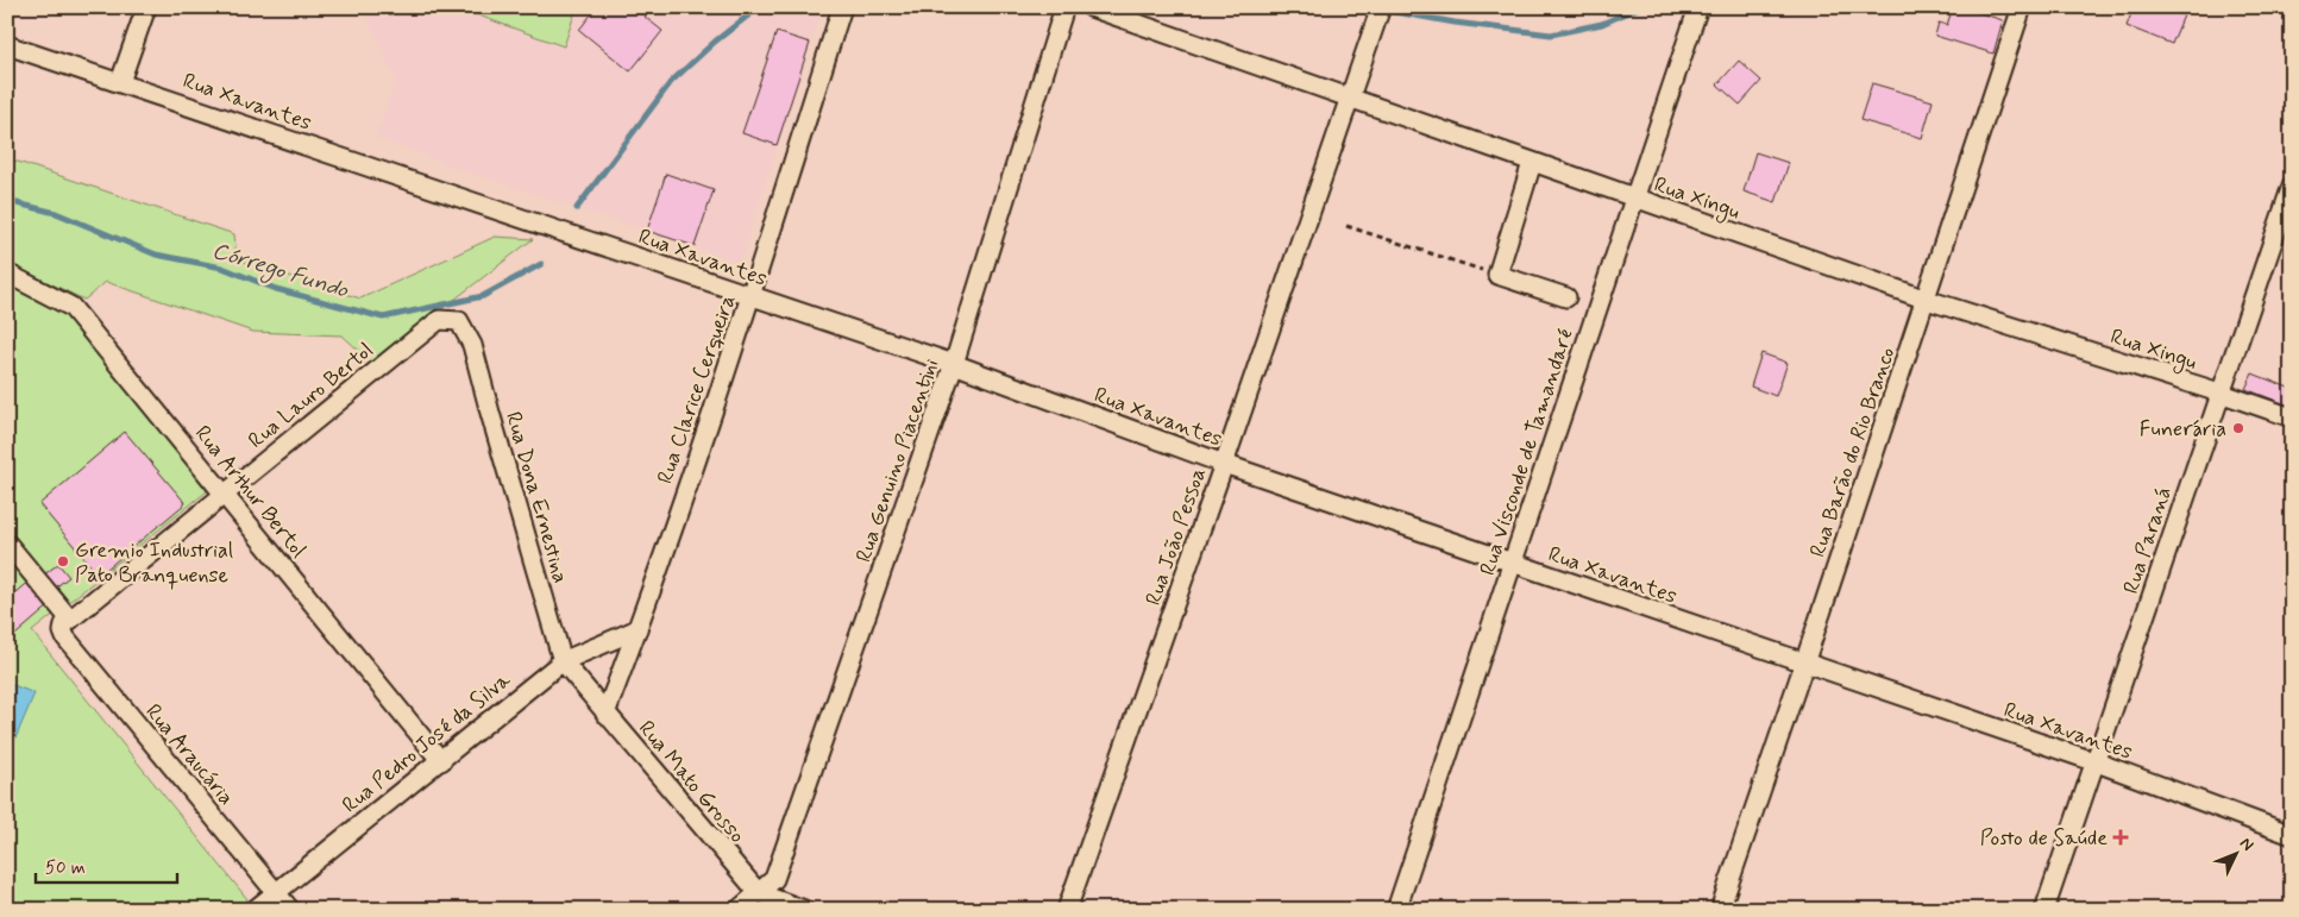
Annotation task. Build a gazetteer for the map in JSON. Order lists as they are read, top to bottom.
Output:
{
  "streets": {
    "street": [
      "Rua Xavantes",
      "Rua Xingu",
      "Rua Clarice Cerqueira",
      "Rua Lauro Bertol",
      "Rua Visconde de Tamandaré",
      "Rua Barão do Rio Branco",
      "Rua Genuino Piacentini",
      "Rua Arthur Bertol",
      "Rua Dona Ernestina",
      "Rua João Pessoa",
      "Rua Paraná",
      "Rua Pedro José da Silva",
      "Rua Araucária",
      "Rua Mato Grosso"
    ]
  },
  "crossings": [
    ["Rua Xavantes", "Rua Clarice Cerqueira"],
    ["Rua Xavantes", "Rua Visconde de Tamandaré"],
    ["Rua Xavantes", "Rua Barão do Rio Branco"],
    ["Rua Xavantes", "Rua Genuino Piacentini"],
    ["Rua Xavantes", "Rua João Pessoa"],
    ["Rua Xavantes", "Rua Paraná"],
    ["Rua Xingu", "Rua Visconde de Tamandaré"],
    ["Rua Xingu", "Rua Barão do Rio Branco"],
    ["Rua Xingu", "Rua João Pessoa"],
    ["Rua Xingu", "Rua Paraná"],
    ["Rua Clarice Cerqueira", "Rua Pedro José da Silva"],
    ["Rua Clarice Cerqueira", "Rua Mato Grosso"],
    ["Rua Lauro Bertol", "Rua Arthur Bertol"],
    ["Rua Lauro Bertol", "Rua Dona Ernestina"],
    ["Rua Lauro Bertol", "Rua Araucária"],
    ["Rua Genuino Piacentini", "Rua Mato Grosso"],
    ["Rua Arthur Bertol", "Rua Pedro José da Silva"],
    ["Rua Dona Ernestina", "Rua Pedro José da Silva"],
    ["Rua Dona Ernestina", "Rua Mato Grosso"],
    ["Rua Pedro José da Silva", "Rua Araucária"],
    ["Rua Pedro José da Silva", "Rua Mato Grosso"]
  ],
  "water": ["Córrego Fundo"],
  "places": {
    "other": ["Funerária", "Gremio Industrial Pato Branquense"],
    "health": ["Posto de Saúde"]
  },
  "scale_bar": "50 m",
  "north": "top right"
}
